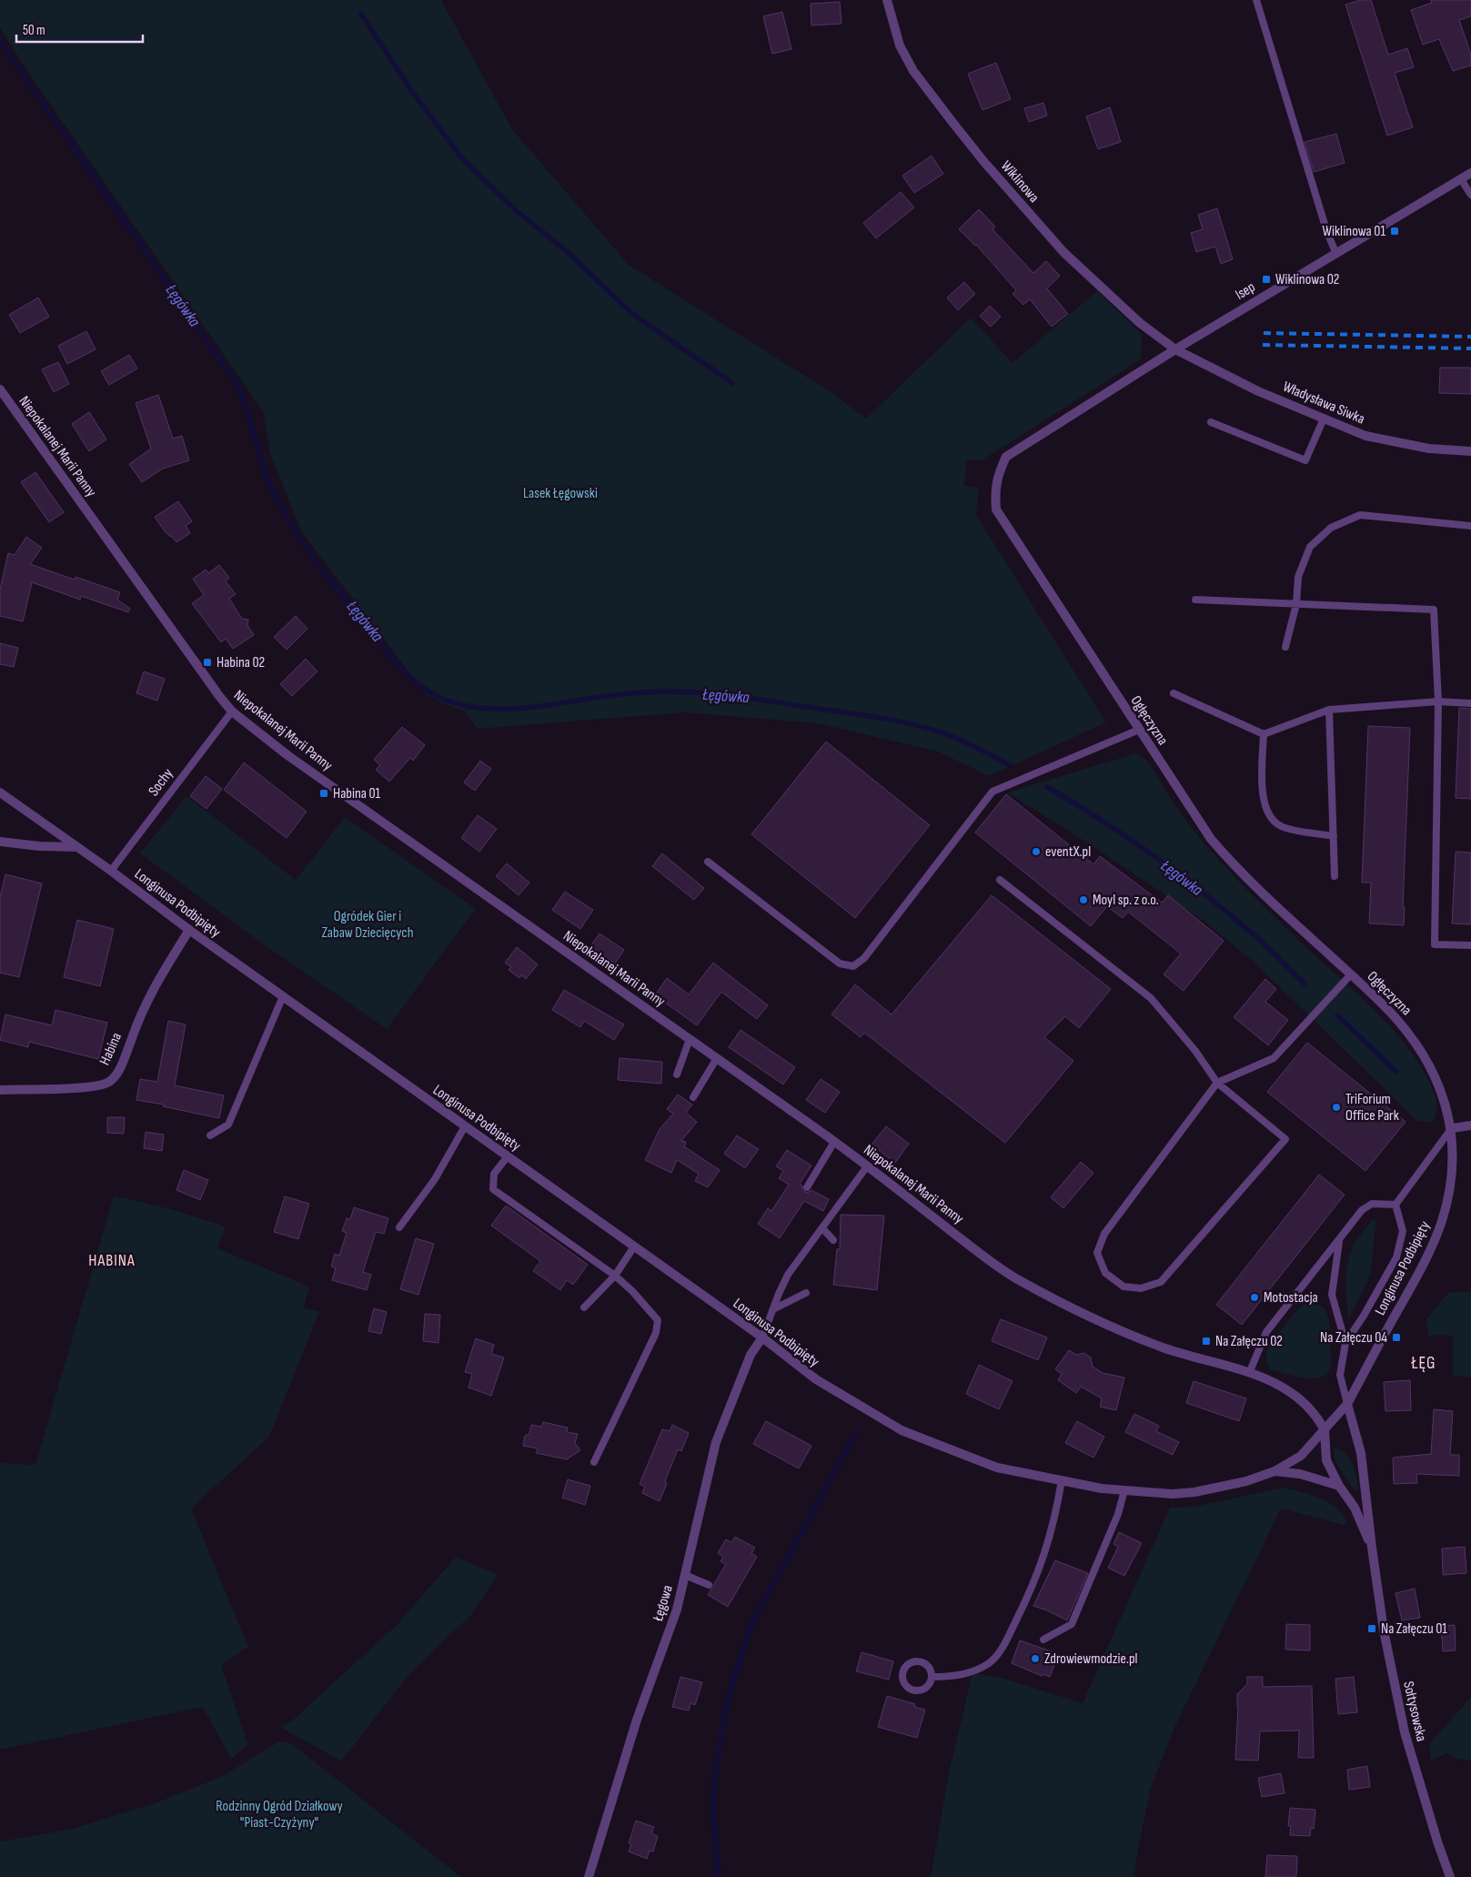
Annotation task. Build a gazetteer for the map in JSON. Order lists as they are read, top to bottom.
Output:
{
  "streets": {
    "street": [
      "Wiklinowa",
      "Isep",
      "Władysława Siwka",
      "Niepokalanej Marii Panny",
      "Ogłęczyzna",
      "Longinusa Podbipięty",
      "Habina",
      "Łęgowa",
      "Sołtysowska"
    ],
    "lane": ["Sochy"]
  },
  "crossings": [
    ["Wiklinowa", "Isep"],
    ["Wiklinowa", "Władysława Siwka"],
    ["Wiklinowa", "Ogłęczyzna"],
    ["Isep", "Władysława Siwka"],
    ["Isep", "Ogłęczyzna"],
    ["Władysława Siwka", "Ogłęczyzna"],
    ["Niepokalanej Marii Panny", "Sochy"],
    ["Niepokalanej Marii Panny", "Longinusa Podbipięty"],
    ["Niepokalanej Marii Panny", "Sołtysowska"],
    ["Ogłęczyzna", "Longinusa Podbipięty"],
    ["Sochy", "Longinusa Podbipięty"],
    ["Longinusa Podbipięty", "Habina"],
    ["Longinusa Podbipięty", "Łęgowa"],
    ["Longinusa Podbipięty", "Sołtysowska"]
  ],
  "districts": ["HABINA", "ŁĘG"],
  "water": ["Łęgówka"],
  "parks": ["Lasek Łęgowski", "Ogródek Gier i Zabaw Dziecięcych", "Rodzinny Ogród Działkowy \"Piast-Czyżyny\""],
  "places": {
    "transit": [
      "Wiklinowa 01",
      "Wiklinowa 02",
      "Habina 02",
      "Habina 01",
      "Na Załęczu 04",
      "Na Załęczu 02",
      "Na Załęczu 01"
    ],
    "other": [
      "eventX.pl",
      "Moyl sp. z o.o.",
      "TriForium Office Park",
      "Motostacja",
      "Zdrowiewmodzie.pl"
    ]
  },
  "scale_bar": "50 m"
}
